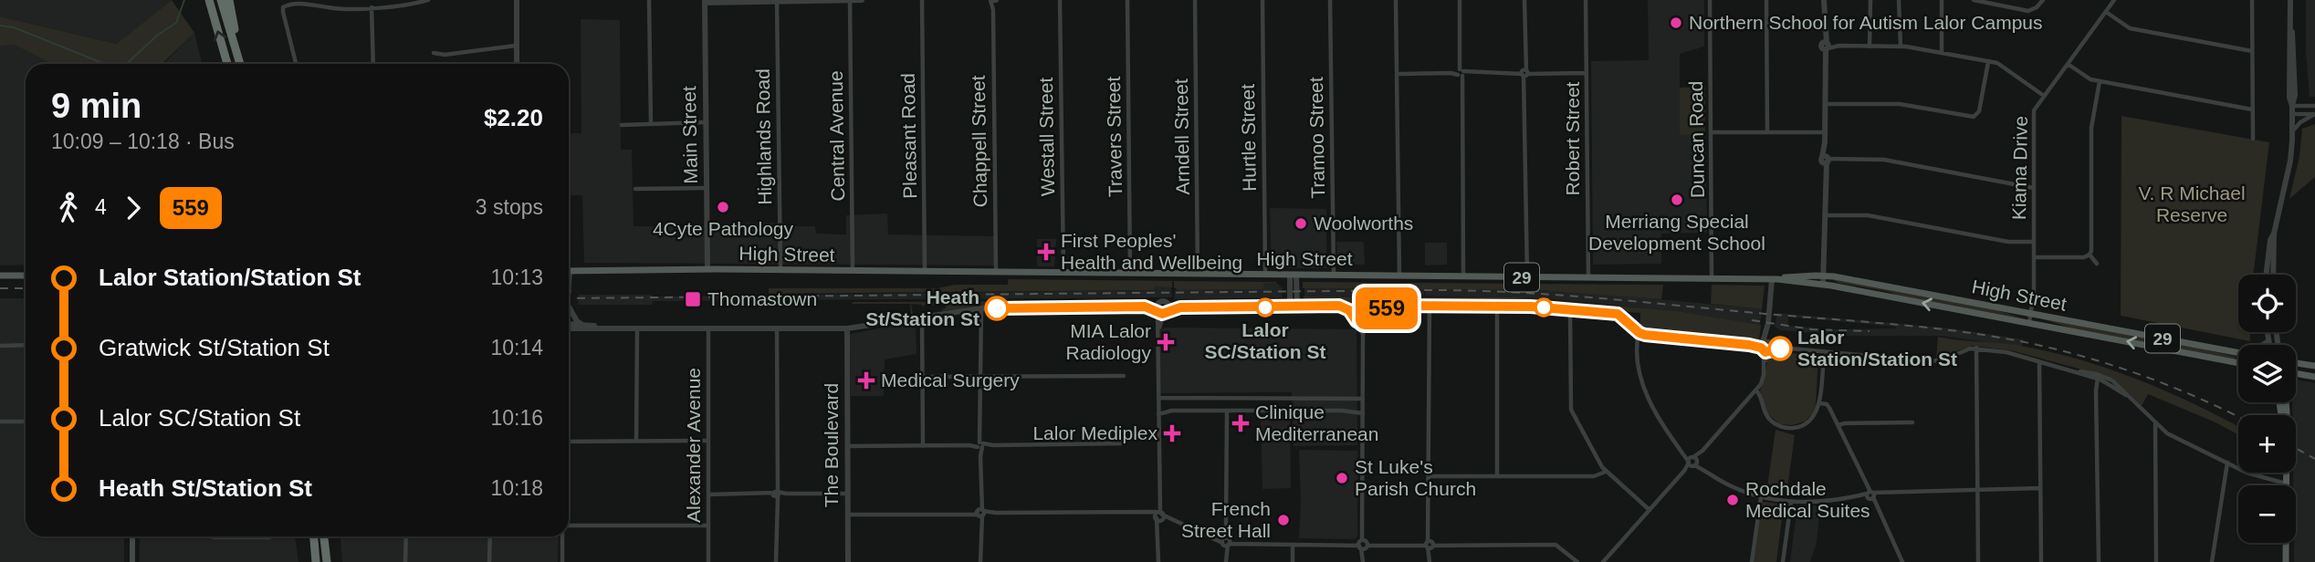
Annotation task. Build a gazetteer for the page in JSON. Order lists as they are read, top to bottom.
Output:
{
  "streets": {
    "main road": ["High Street", "29"],
    "street": [
      "Main Street",
      "Central Avenue",
      "Pleasant Road",
      "Highlands Road",
      "Westall Street",
      "Travers Street",
      "Arndell Street",
      "Hurtle Street",
      "Tramoo Street",
      "Robert Street",
      "Duncan Road",
      "Chappell Street",
      "Kiama Drive",
      "Alexander Avenue",
      "The Boulevard"
    ]
  },
  "crossings": [
    ["Main Street", "High Street"],
    ["Central Avenue", "High Street"],
    ["Pleasant Road", "High Street"],
    ["Highlands Road", "High Street"],
    ["Westall Street", "High Street"],
    ["Travers Street", "High Street"],
    ["Arndell Street", "High Street"],
    ["Hurtle Street", "High Street"],
    ["Tramoo Street", "High Street"],
    ["Robert Street", "High Street"],
    ["Duncan Road", "High Street"],
    ["Chappell Street", "High Street"],
    ["Kiama Drive", "High Street"]
  ],
  "parks": ["V. R Michael Reserve"],
  "places": {
    "other": [
      "Northern School for Autism Lalor Campus",
      "Merriang Special Development School",
      "4Cyte Pathology",
      "Woolworths",
      "Lalor SC/Station St",
      "Heath St/Station St",
      "Lalor Station/Station St",
      "St Luke's Parish Church",
      "Rochdale Medical Suites",
      "French Street Hall"
    ],
    "health": [
      "First Peoples' Health and Wellbeing",
      "MIA Lalor Radiology",
      "Medical Surgery",
      "Clinique Mediterranean",
      "Lalor Mediplex"
    ],
    "transit": ["Thomastown"]
  },
  "lines": ["bus line 559"],
  "page": {
    "on_map": "559",
    "heading": ["9 min", "10:09 – 10:18 · Bus", "$2.20"],
    "legs": ["4", "559", "3 stops"],
    "list": [
      {
        "name": "Lalor Station/Station St",
        "value": "10:13"
      },
      {
        "name": "Gratwick St/Station St",
        "value": "10:14"
      },
      {
        "name": "Lalor SC/Station St",
        "value": "10:16"
      },
      {
        "name": "Heath St/Station St",
        "value": "10:18"
      }
    ],
    "map_buttons": ["+", "−"]
  }
}
